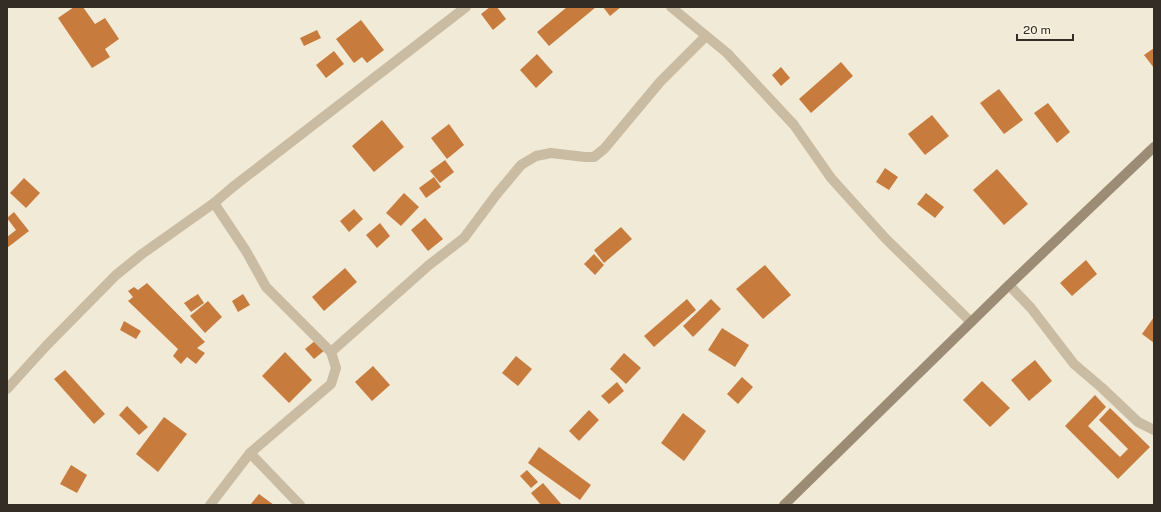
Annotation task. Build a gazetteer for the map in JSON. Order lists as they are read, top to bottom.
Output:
{
  "scale_bar": "20 m"
}
